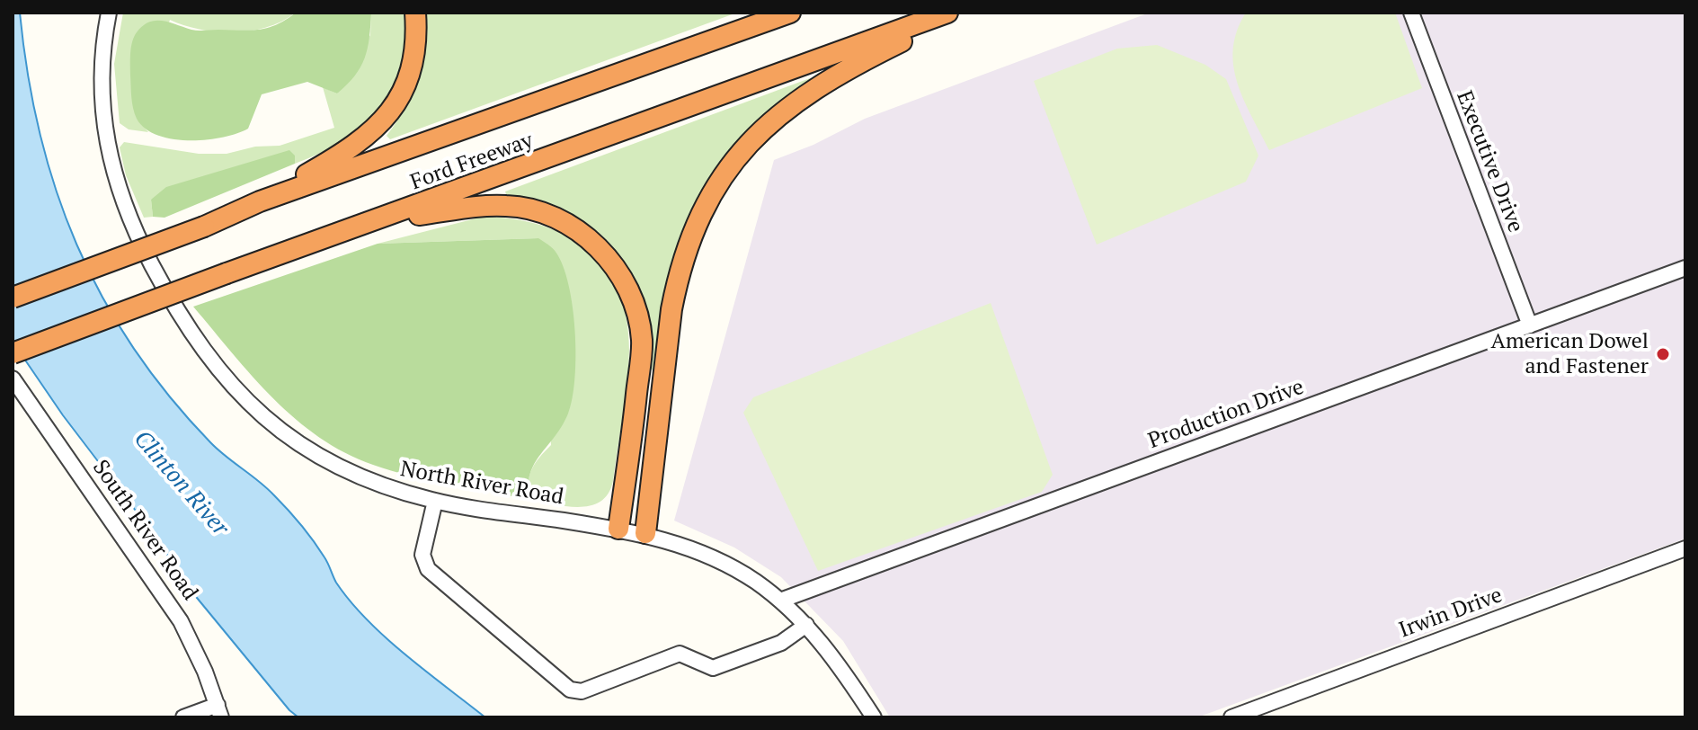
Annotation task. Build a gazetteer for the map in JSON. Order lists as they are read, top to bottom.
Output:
{
  "streets": {
    "highway": ["Ford Freeway"],
    "street": [
      "Executive Drive",
      "Production Drive",
      "North River Road",
      "South River Road",
      "Irwin Drive"
    ]
  },
  "crossings": [
    ["Executive Drive", "Production Drive"],
    ["Production Drive", "North River Road"]
  ],
  "water": ["Clinton River"],
  "places": ["American Dowel and Fastener"]
}
